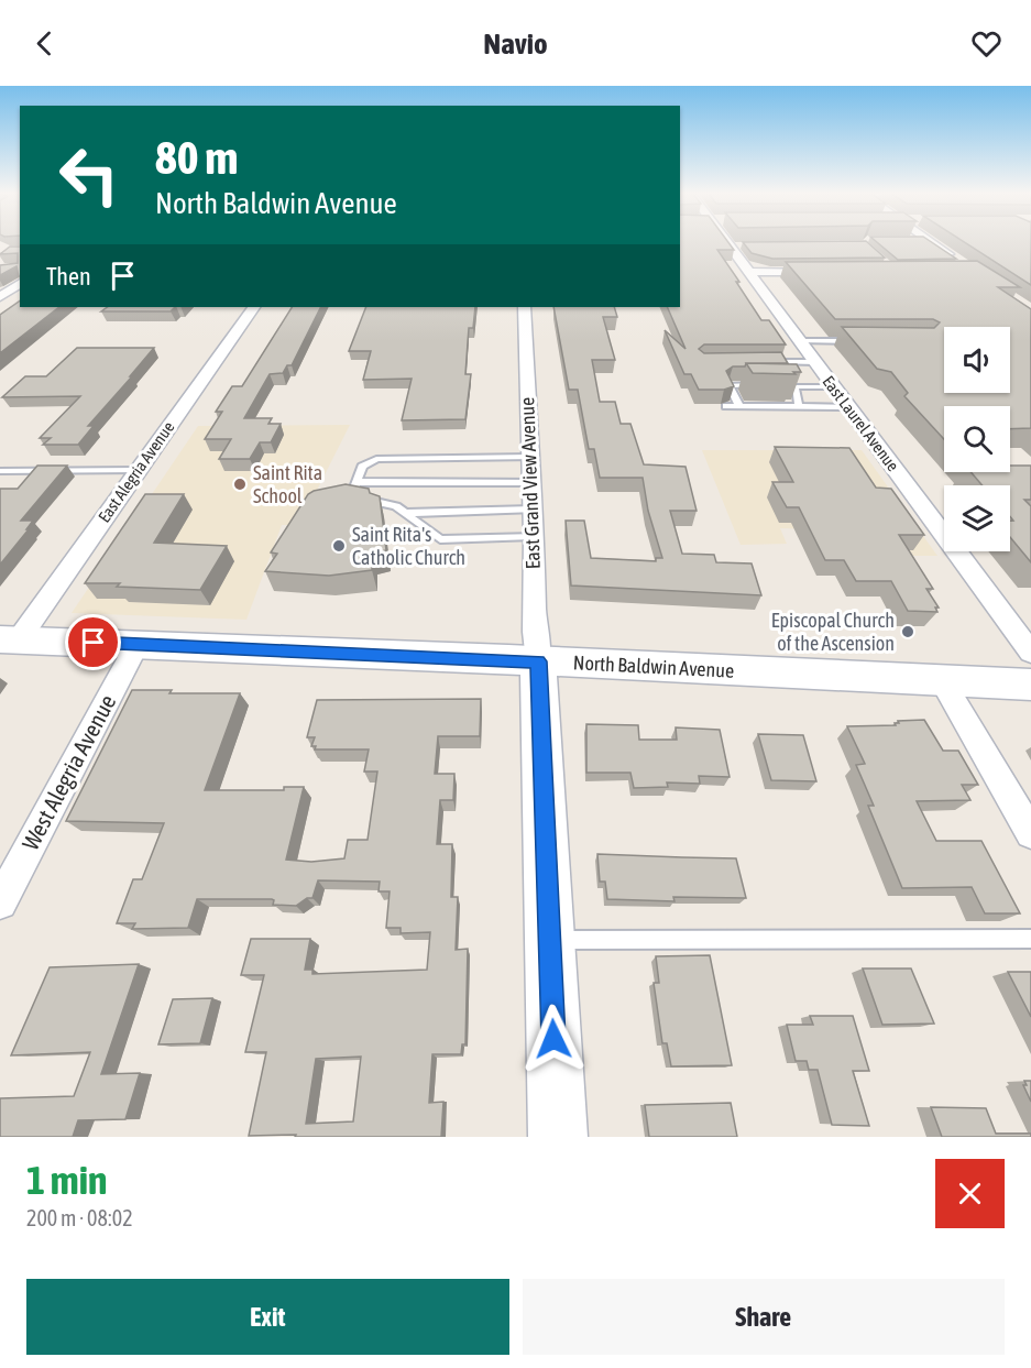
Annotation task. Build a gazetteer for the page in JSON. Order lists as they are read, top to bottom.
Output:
{
  "streets": {
    "street": [
      "East Laurel Avenue",
      "East Alegria Avenue",
      "East Grand View Avenue",
      "North Baldwin Avenue",
      "West Alegria Avenue"
    ]
  },
  "crossings": [
    ["East Alegria Avenue", "North Baldwin Avenue"],
    ["East Grand View Avenue", "North Baldwin Avenue"],
    ["North Baldwin Avenue", "West Alegria Avenue"]
  ],
  "places": ["Saint Rita School", "Saint Rita's Catholic Church", "Episcopal Church of the Ascension"],
  "page": {
    "header": "Navio",
    "turn": ["80 m", "North Baldwin Avenue"],
    "then": "Then",
    "heading": ["1 min", "200 m · 08:02"],
    "buttons": ["Exit", "Share"]
  }
}
